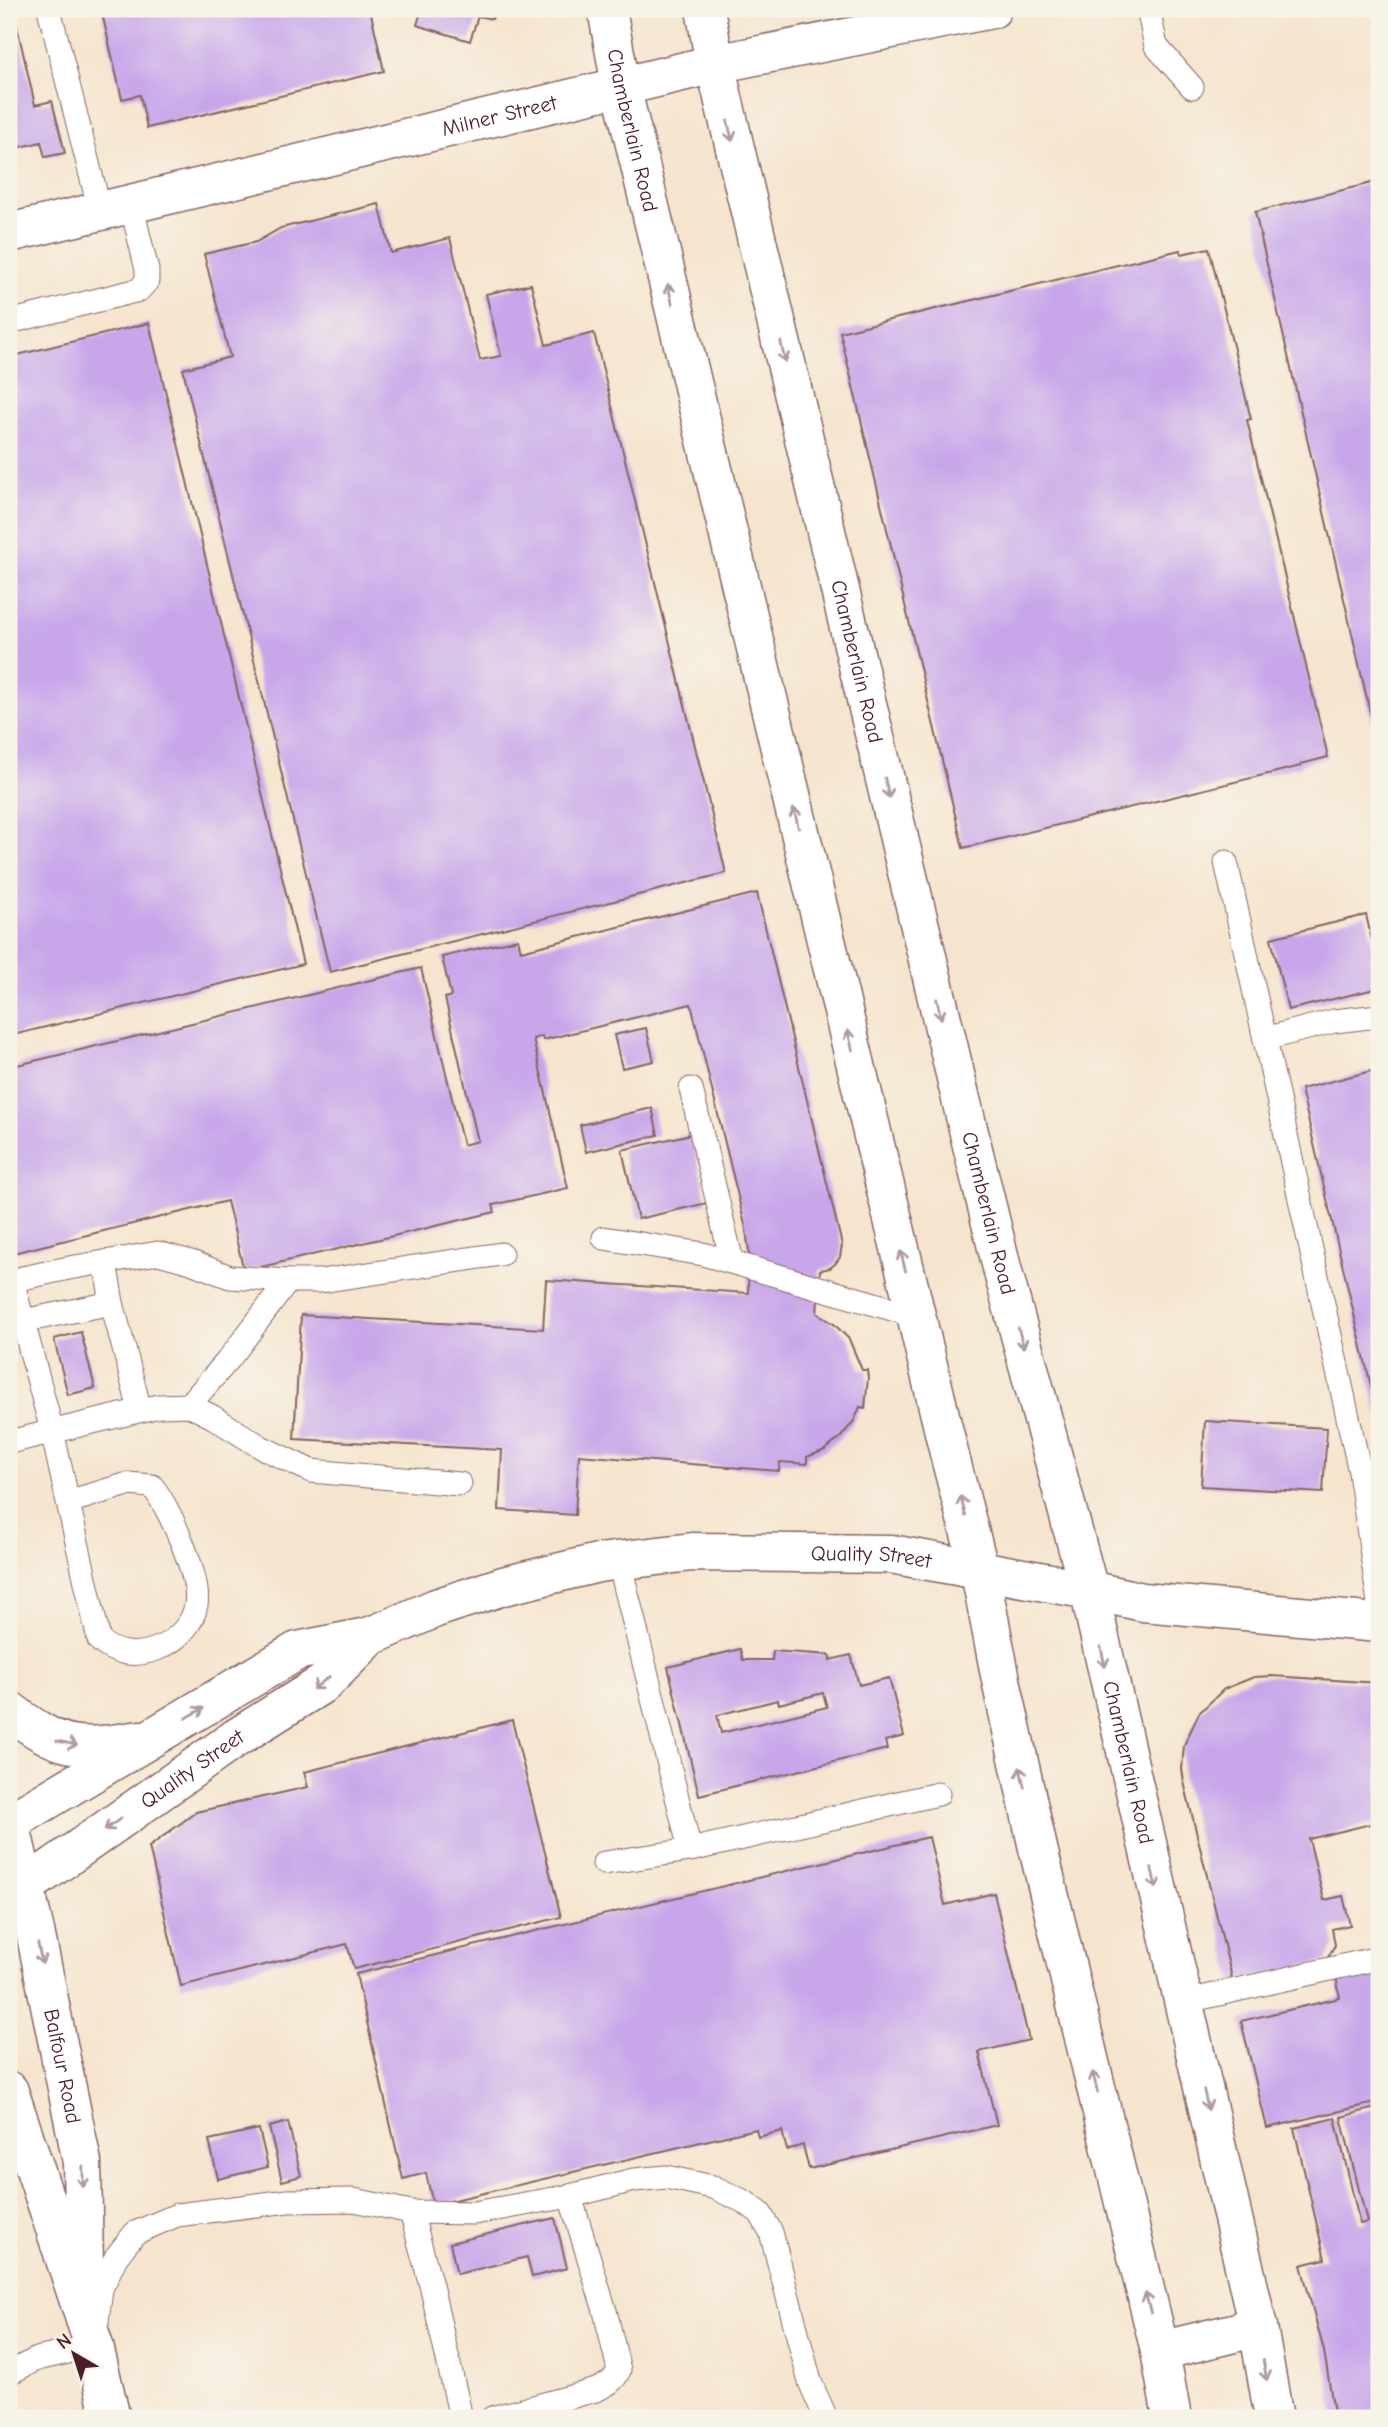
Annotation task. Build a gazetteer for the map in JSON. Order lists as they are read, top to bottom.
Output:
{
  "streets": {
    "street": [
      "Milner Street",
      "Chamberlain Road",
      "Quality Street",
      "Balfour Road"
    ]
  },
  "crossings": [
    ["Milner Street", "Chamberlain Road"],
    ["Chamberlain Road", "Quality Street"],
    ["Quality Street", "Balfour Road"]
  ],
  "north": "top left"
}
